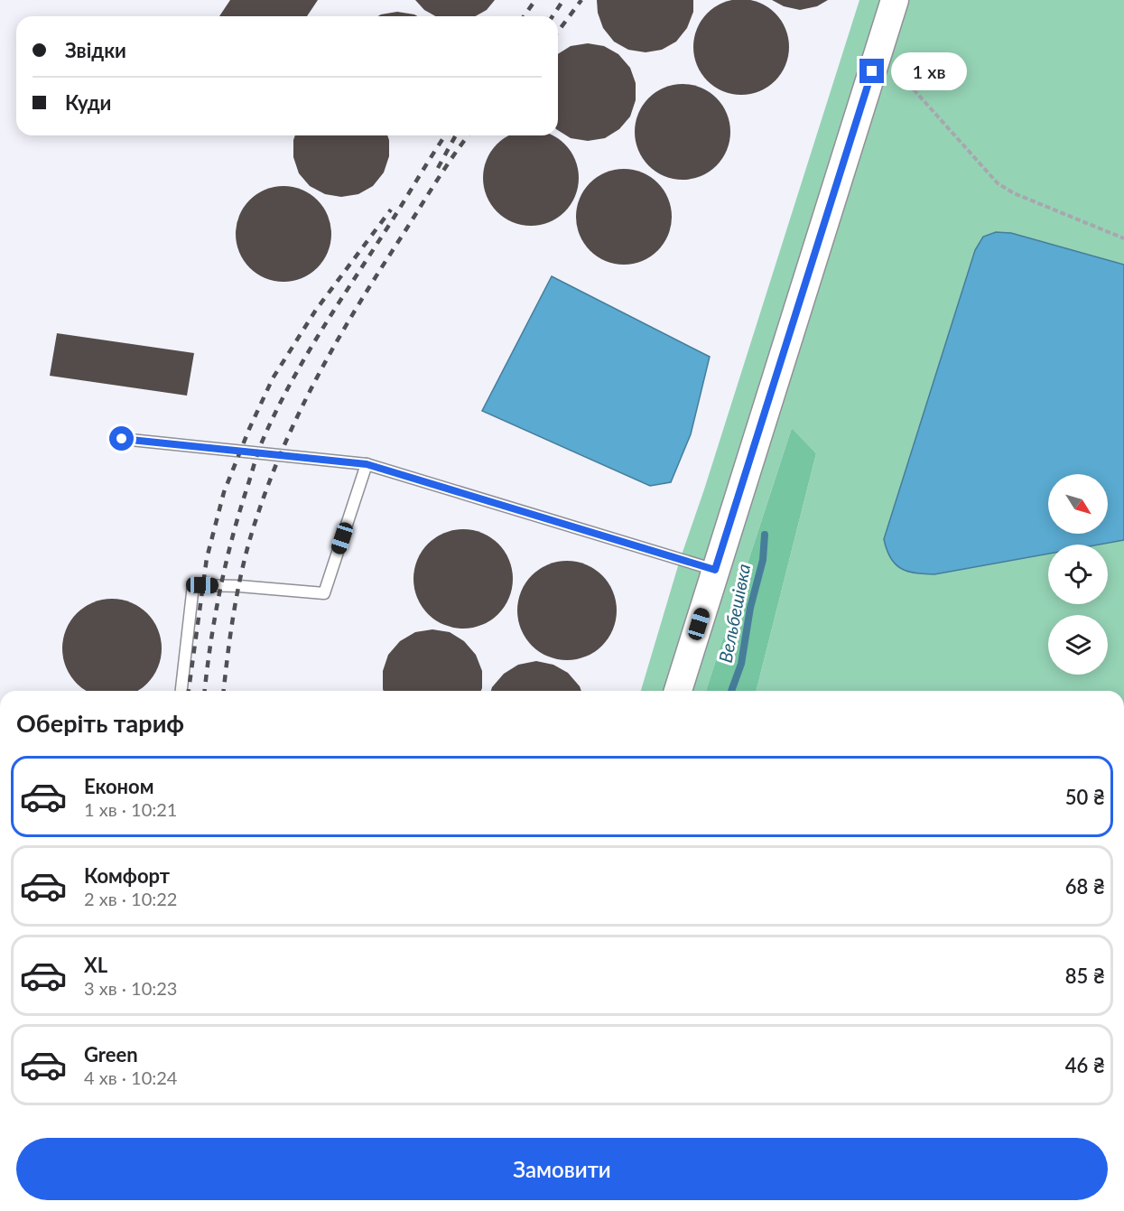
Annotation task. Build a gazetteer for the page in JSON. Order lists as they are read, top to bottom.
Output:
{
  "water": ["Вельбешівка"],
  "north": "bottom right",
  "page": {
    "banner": ["Звідки", "Куди"],
    "bubble": "1 хв",
    "heading": "Оберіть тариф",
    "list": [
      {
        "name": "Економ",
        "note": "1 хв · 10:21",
        "value": "50 ₴"
      },
      {
        "name": "Комфорт",
        "note": "2 хв · 10:22",
        "value": "68 ₴"
      },
      {
        "name": "XL",
        "note": "3 хв · 10:23",
        "value": "85 ₴"
      },
      {
        "name": "Green",
        "note": "4 хв · 10:24",
        "value": "46 ₴"
      }
    ],
    "buttons": "Замовити"
  }
}
